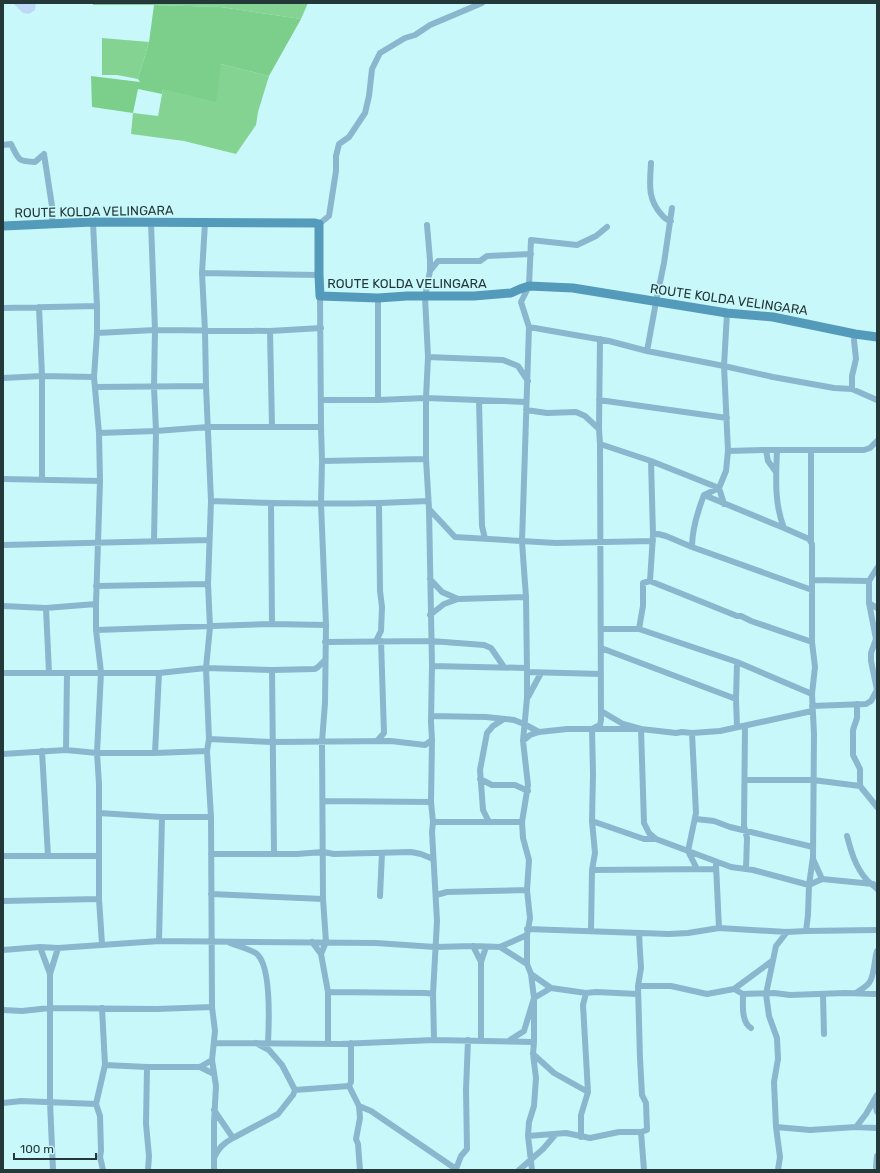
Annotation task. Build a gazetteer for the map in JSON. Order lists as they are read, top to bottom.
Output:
{
  "streets": {
    "main road": ["ROUTE KOLDA VELINGARA"]
  },
  "scale_bar": "100 m"
}
